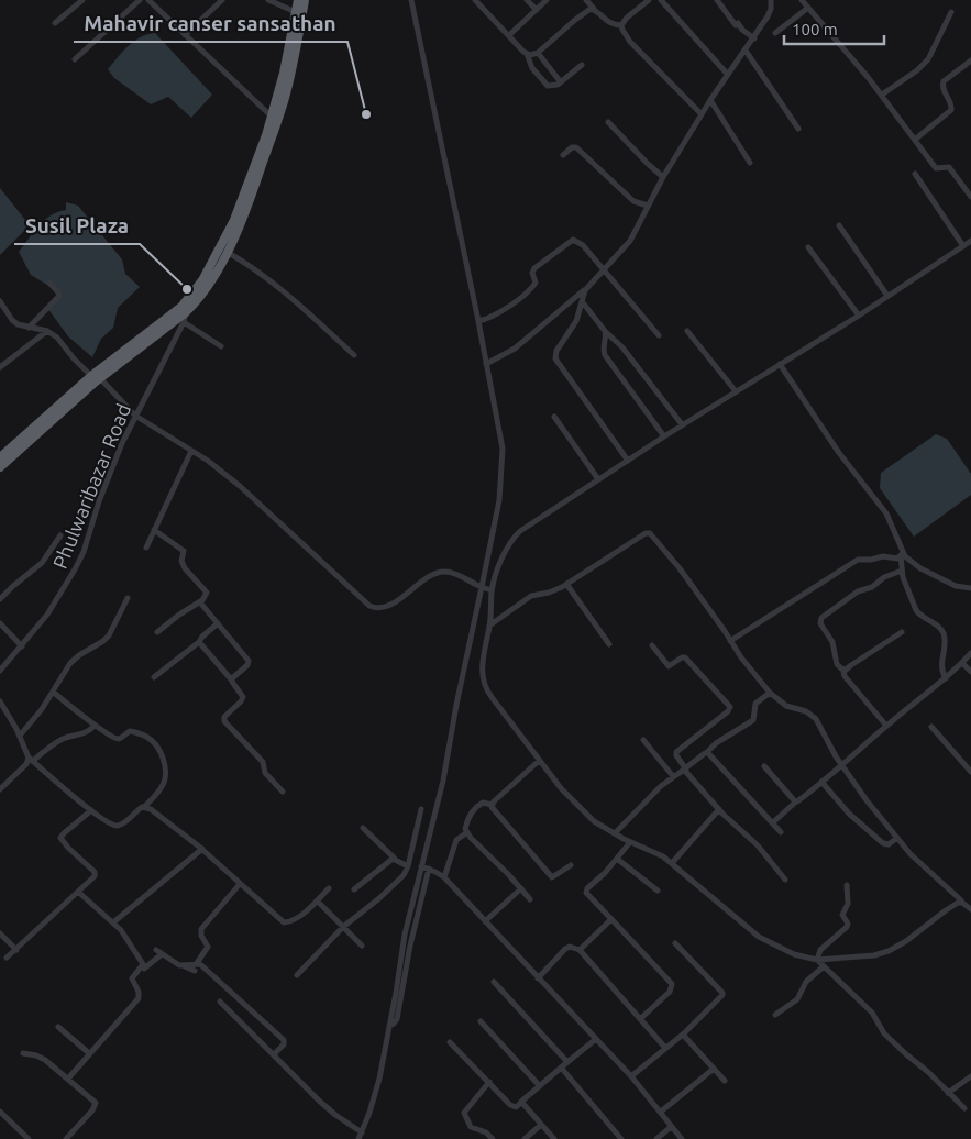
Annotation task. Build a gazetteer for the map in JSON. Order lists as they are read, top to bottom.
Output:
{
  "streets": {
    "street": ["Phulwaribazar Road"]
  },
  "places": ["Mahavir canser sansathan", "Susil Plaza"],
  "scale_bar": "100 m"
}
